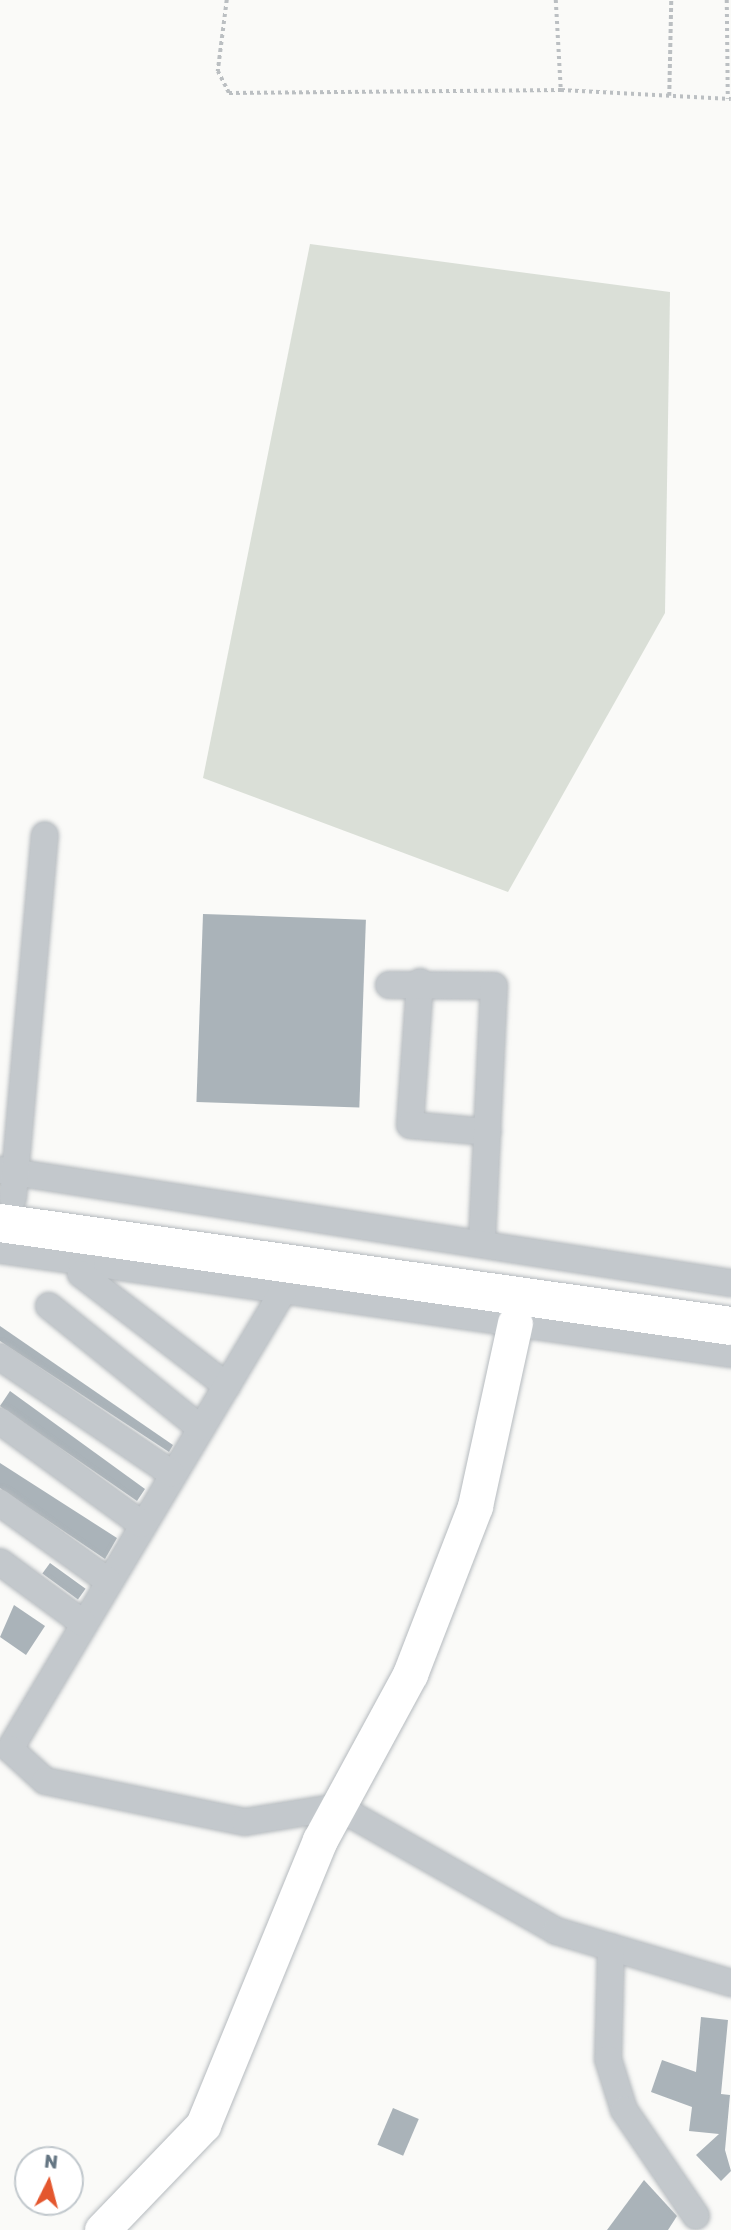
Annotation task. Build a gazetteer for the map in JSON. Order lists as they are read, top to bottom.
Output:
{
  "north": "top"
}
